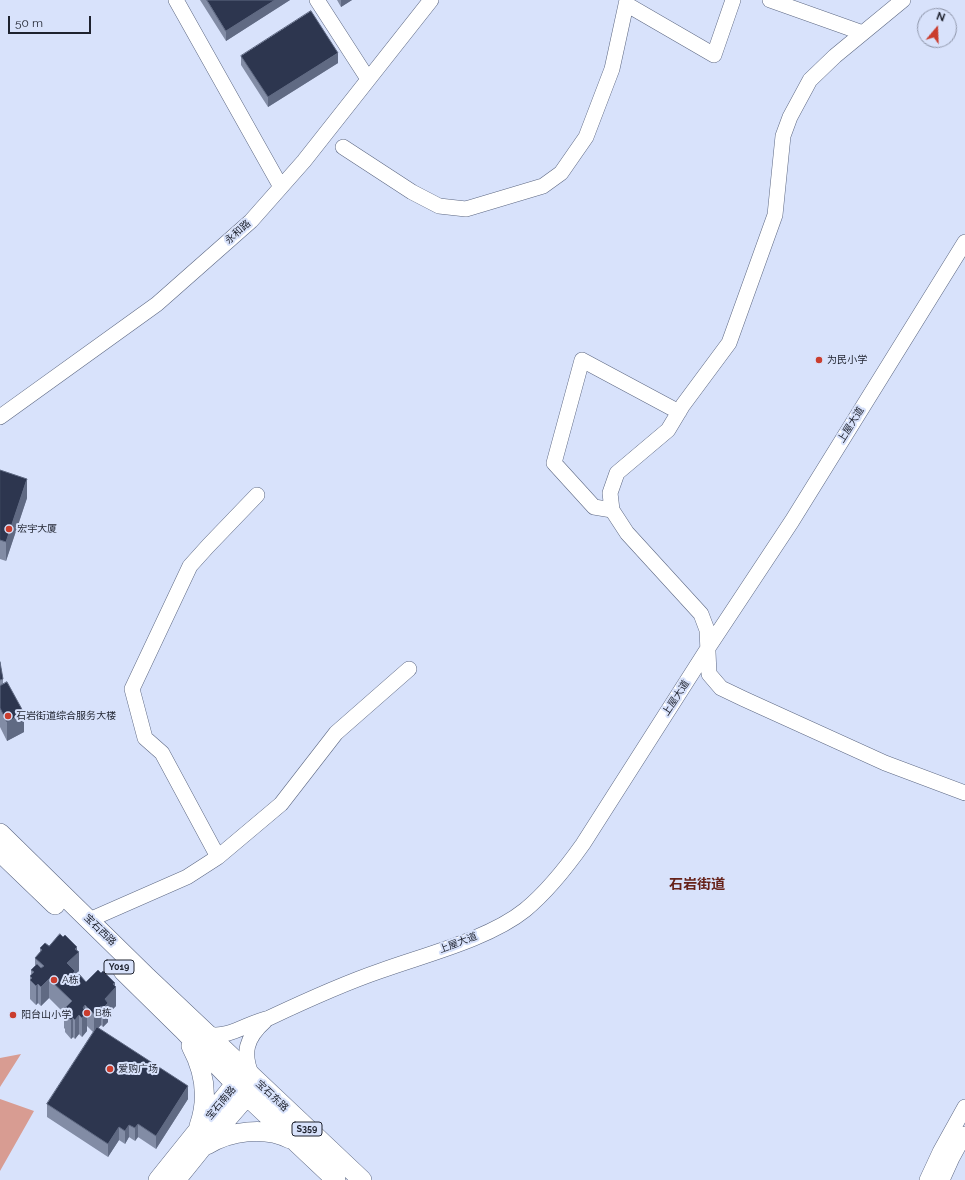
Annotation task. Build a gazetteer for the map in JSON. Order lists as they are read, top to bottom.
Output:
{
  "streets": {
    "main road": [
      "宝石西路",
      "Y019",
      "宝石东路",
      "宝石南路",
      "S359"
    ],
    "street": ["永和路", "上屋大道"]
  },
  "crossings": [
    ["上屋大道", "宝石西路"],
    ["上屋大道", "宝石东路"],
    ["上屋大道", "宝石南路"],
    ["宝石西路", "宝石东路"],
    ["宝石西路", "宝石南路"],
    ["宝石东路", "宝石南路"],
    ["宝石东路", "S359"],
    ["宝石南路", "S359"]
  ],
  "districts": ["石岩街道"],
  "places": [
    "为民小学",
    "宏宇大厦",
    "石岩街道综合服务大楼",
    "A栋",
    "B栋",
    "阳台山小学",
    "爱购广场"
  ],
  "scale_bar": "50 m",
  "north": "top"
}
